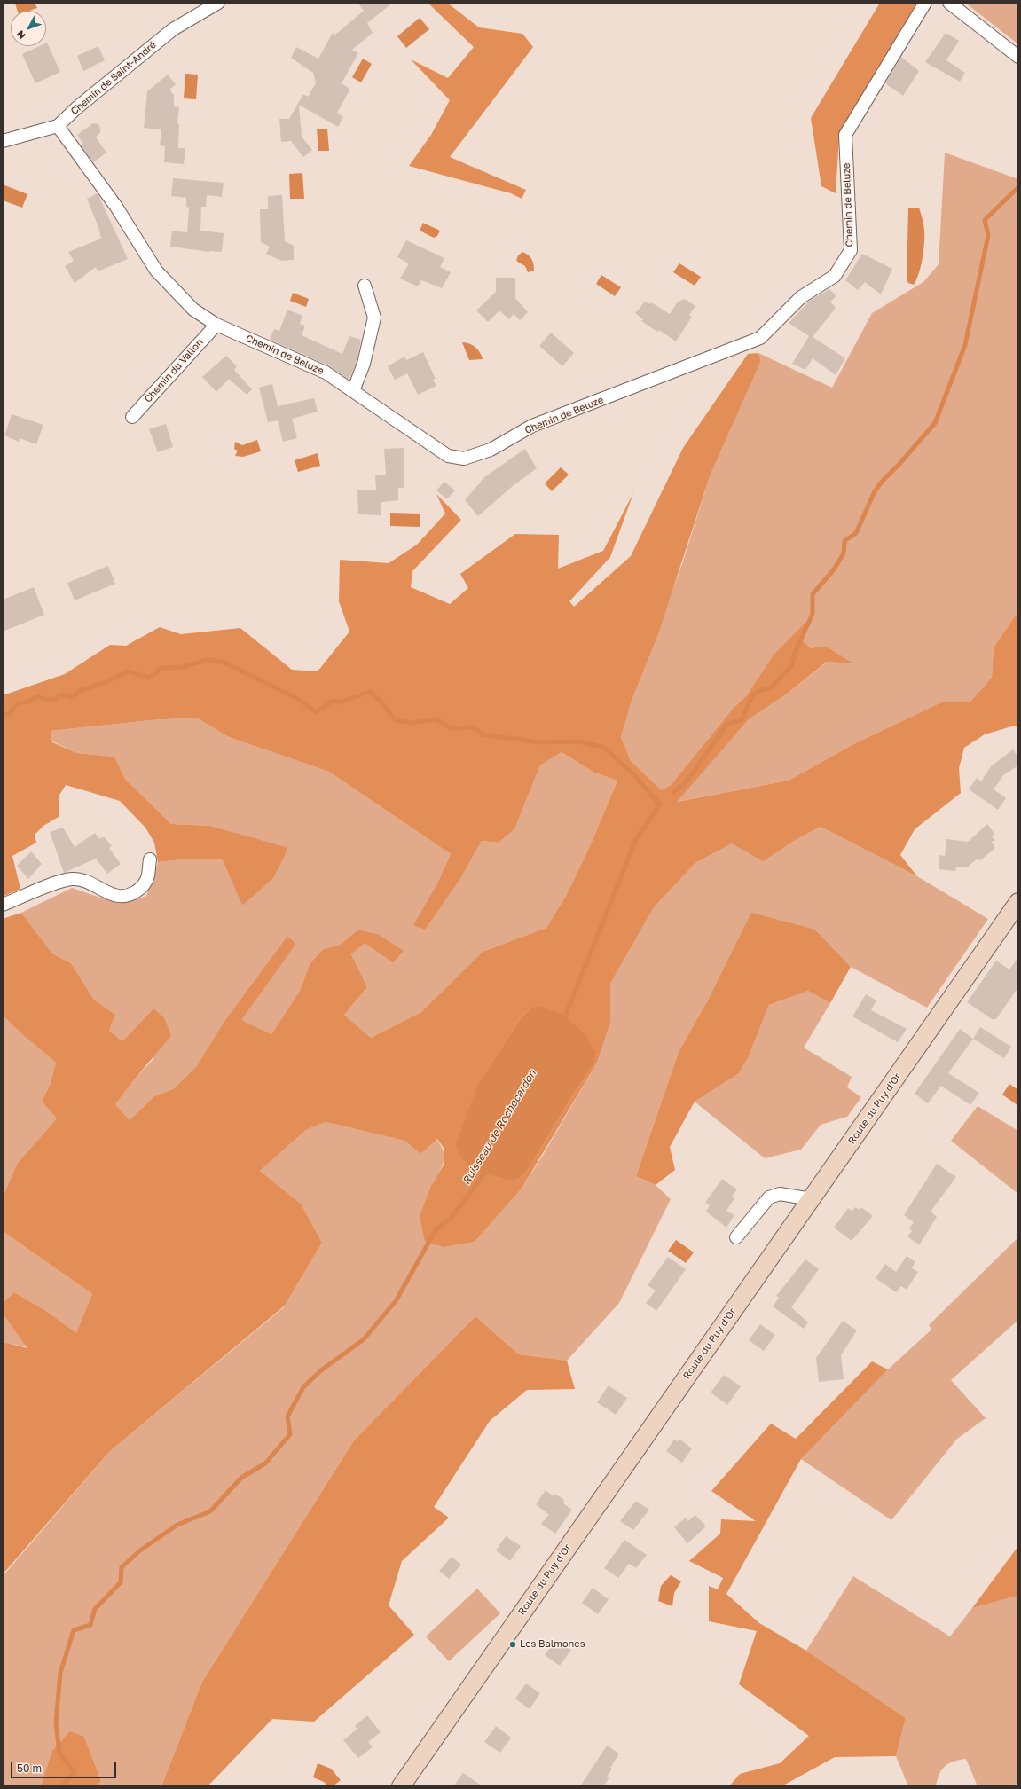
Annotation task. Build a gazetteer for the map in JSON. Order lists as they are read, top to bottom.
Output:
{
  "streets": {
    "main road": ["Route du Puy d'Or"],
    "street": ["Chemin de Saint-André", "Chemin de Beluze", "Chemin du Vallon"]
  },
  "crossings": [
    ["Chemin de Saint-André", "Chemin de Beluze"],
    ["Chemin de Beluze", "Chemin du Vallon"]
  ],
  "water": ["Ruisseau de Rochecardon"],
  "places": ["Les Balmones"],
  "scale_bar": "50 m",
  "north": "bottom left"
}
